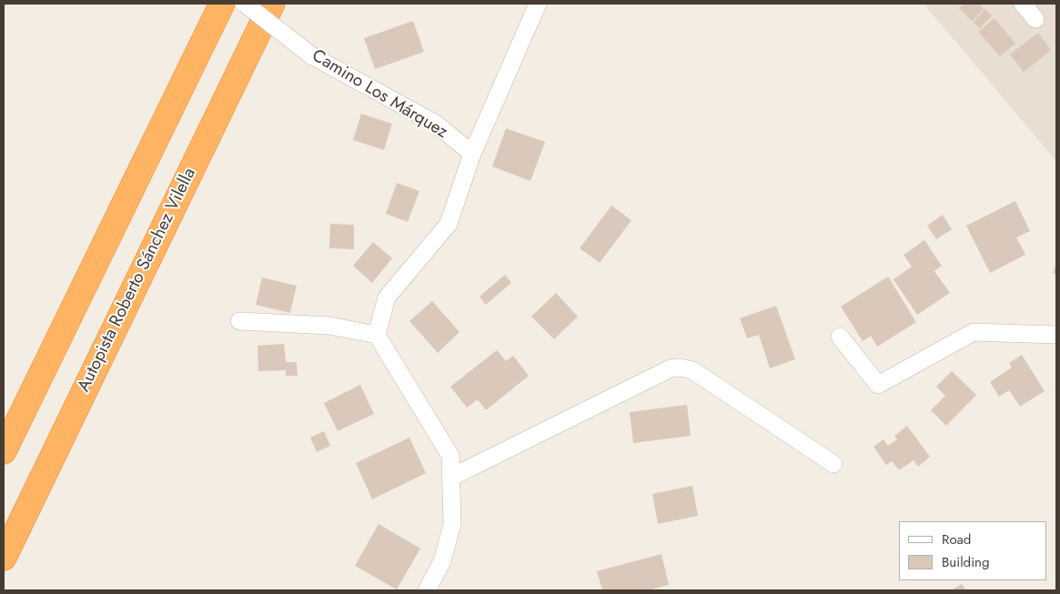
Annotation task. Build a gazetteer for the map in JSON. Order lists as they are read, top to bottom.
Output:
{
  "streets": {
    "highway": ["Autopista Roberto Sánchez Vilella"],
    "street": ["Camino Los Márquez"]
  },
  "legend": ["Road", "Building"]
}
